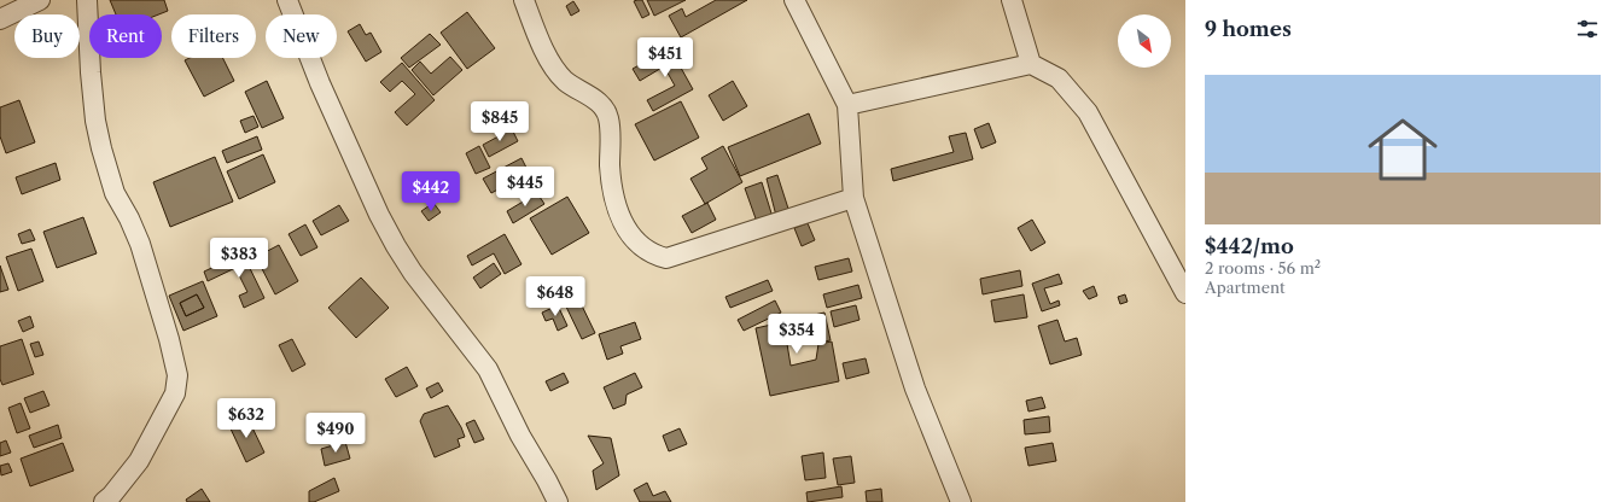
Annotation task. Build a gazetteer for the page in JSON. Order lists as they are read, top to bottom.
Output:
{
  "north": "bottom right",
  "page": {
    "heading": "9 homes",
    "chip": [
      "Buy",
      "Rent",
      "Filters",
      "New"
    ],
    "price": [
      "$451",
      "$845",
      "$445",
      "$442",
      "$383",
      "$648",
      "$354",
      "$632",
      "$490"
    ],
    "list": [
      {
        "name": "$442/mo",
        "note": "2 rooms · 56 m² · Apartment"
      }
    ]
  }
}
